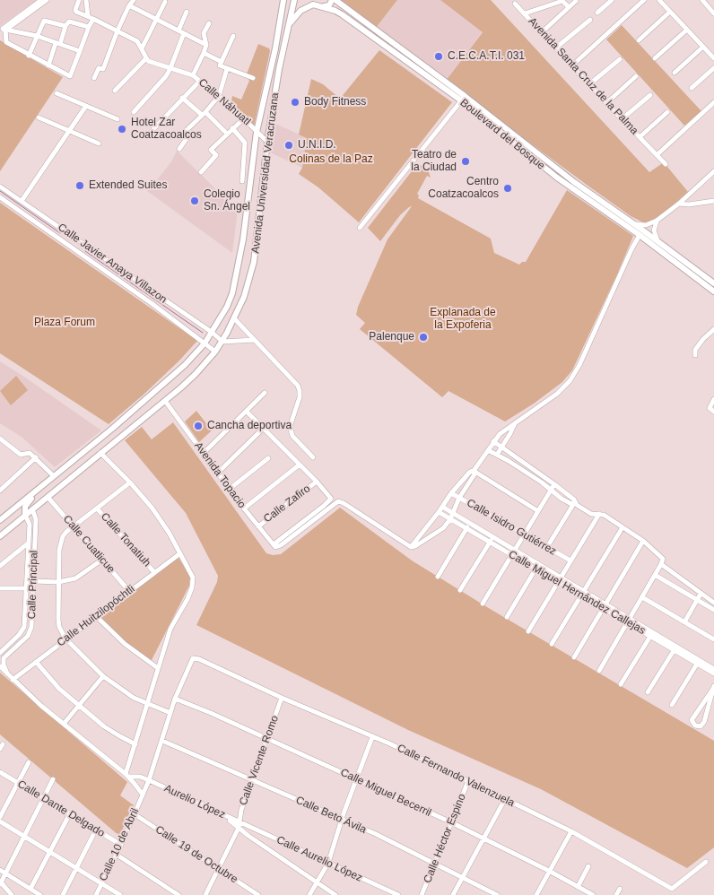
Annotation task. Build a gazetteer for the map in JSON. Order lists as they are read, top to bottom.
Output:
{
  "streets": {
    "main road": ["Boulevard del Bosque", "Avenida Universidad Veracruzana"],
    "street": [
      "Avenida Santa Cruz de la Palma",
      "Calle Náhuatl",
      "Calle Javier Anaya Villazon",
      "Avenida Topacio",
      "Calle Zafiro",
      "Calle Isidro Gutiérrez",
      "Calle Tonatiuh",
      "Calle Cuatlicue",
      "Calle Principal",
      "Calle Miguel Hernández Callejas",
      "Calle Huitzilopóchtli",
      "Calle Vicente Romo",
      "Calle Fernando Valenzuela",
      "Calle Miguel Becerril",
      "Aurelio López",
      "Calle Dante Delgado",
      "Calle Beto Ávila",
      "Calle Héctor Espino",
      "Calle 10 de Abril",
      "Calle 19 de Octubre",
      "Calle Aurelio López"
    ]
  },
  "crossings": [
    ["Calle Náhuatl", "Avenida Universidad Veracruzana"],
    ["Avenida Universidad Veracruzana", "Calle Javier Anaya Villazon"],
    ["Avenida Universidad Veracruzana", "Avenida Topacio"],
    ["Avenida Universidad Veracruzana", "Calle Cuatlicue"],
    ["Avenida Universidad Veracruzana", "Calle Principal"],
    ["Avenida Topacio", "Calle Zafiro"],
    ["Calle Tonatiuh", "Calle Huitzilopóchtli"],
    ["Calle Cuatlicue", "Calle Huitzilopóchtli"],
    ["Calle Principal", "Calle Huitzilopóchtli"],
    ["Calle Vicente Romo", "Calle Fernando Valenzuela"],
    ["Calle Vicente Romo", "Calle Miguel Becerril"],
    ["Calle Vicente Romo", "Aurelio López"],
    ["Calle Vicente Romo", "Calle Beto Ávila"],
    ["Calle Vicente Romo", "Calle 19 de Octubre"],
    ["Calle Vicente Romo", "Calle Aurelio López"],
    ["Calle Fernando Valenzuela", "Calle Miguel Becerril"],
    ["Calle Fernando Valenzuela", "Calle Héctor Espino"],
    ["Calle Miguel Becerril", "Calle Héctor Espino"],
    ["Aurelio López", "Calle Aurelio López"],
    ["Calle Dante Delgado", "Calle 10 de Abril"],
    ["Calle Beto Ávila", "Calle Héctor Espino"],
    ["Calle 10 de Abril", "Calle 19 de Octubre"]
  ],
  "parks": ["Colinas de la Paz", "Explanada de la Expoferia", "Plaza Forum"],
  "places": [
    "C.E.C.A.T.I. 031",
    "Body Fitness",
    "Hotel Zar Coatzacoalcos",
    "U.N.I.D.",
    "Teatro de la Ciudad",
    "Extended Suites",
    "Centro Coatzacoalcos",
    "Colegio Sn. Ángel",
    "Palenque",
    "Cancha deportiva"
  ]
}
